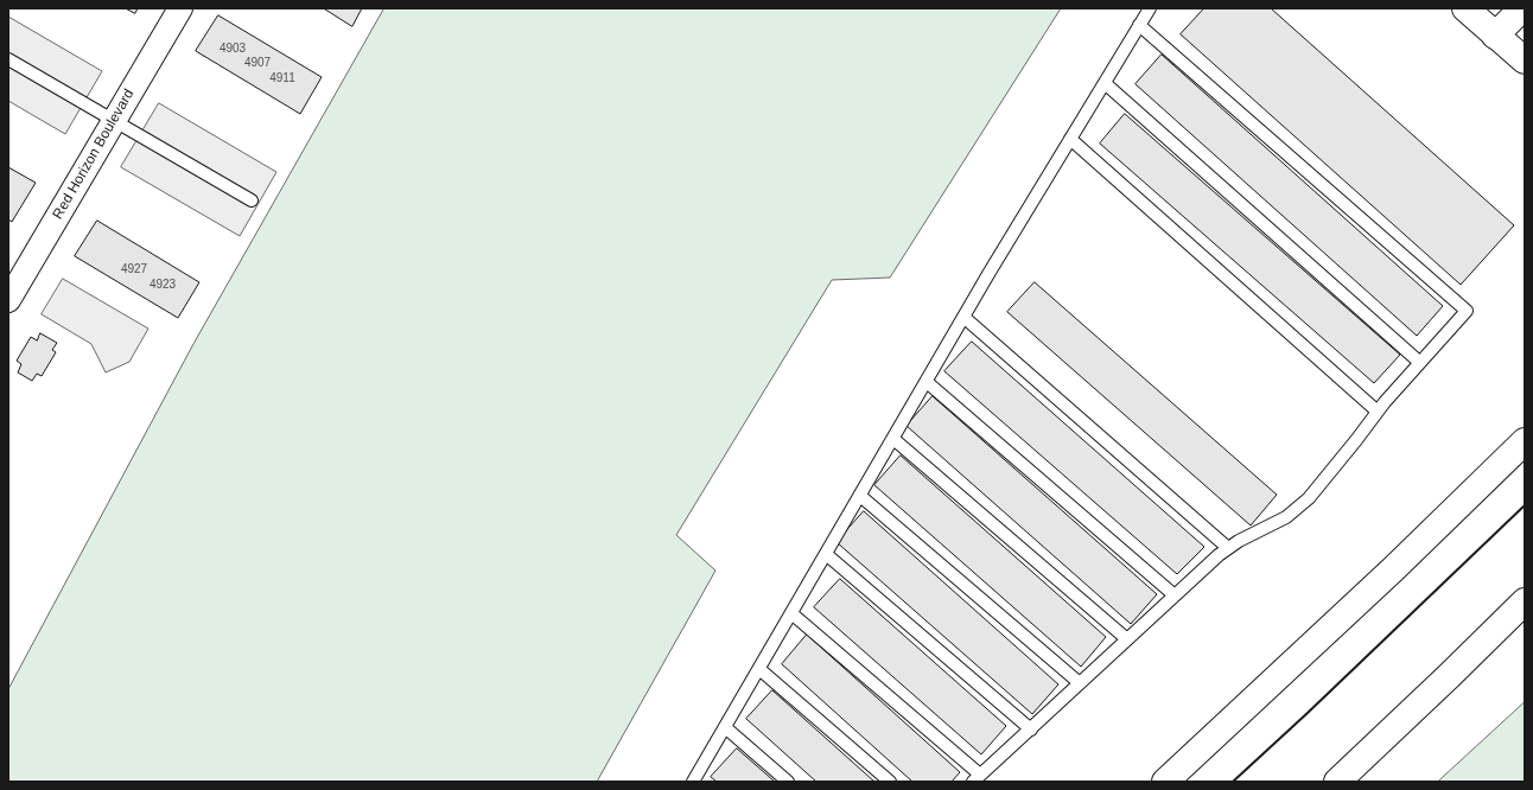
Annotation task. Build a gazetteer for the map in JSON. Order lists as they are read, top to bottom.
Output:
{
  "streets": {
    "street": ["Red Horizon Boulevard"]
  },
  "house_numbers": [
    "4903",
    "4907",
    "4911",
    "4927",
    "4923"
  ]
}
